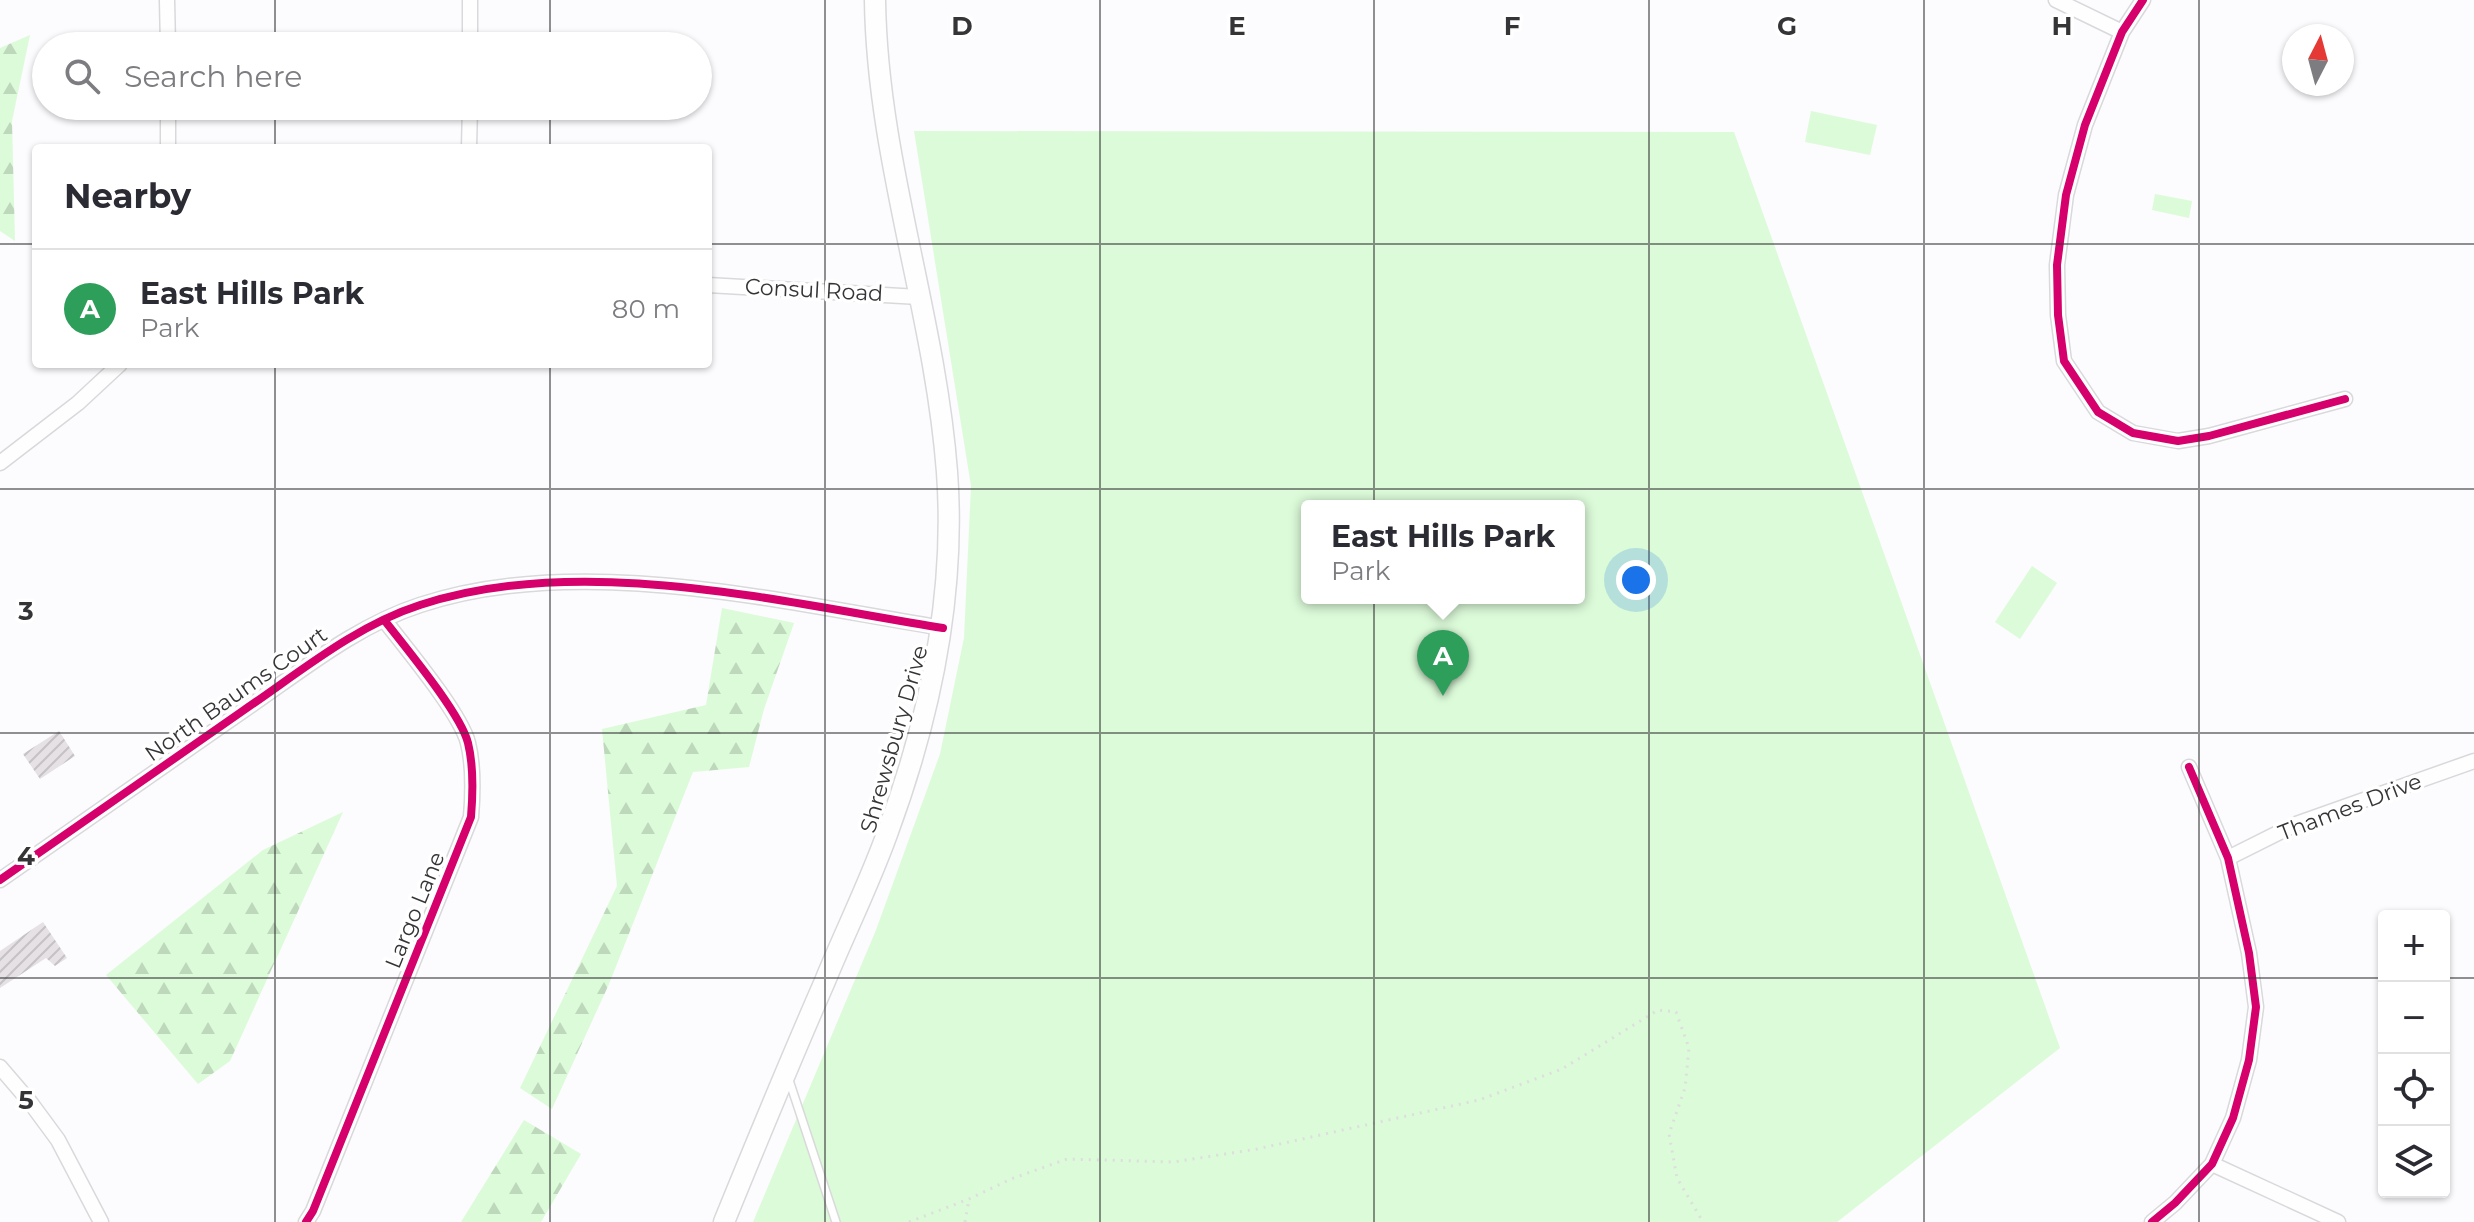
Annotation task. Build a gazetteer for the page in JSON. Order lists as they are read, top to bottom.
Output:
{
  "streets": {
    "main road": ["Shrewsbury Drive"],
    "street": [
      "Consul Road",
      "North Baums Court",
      "Thames Drive",
      "Largo Lane"
    ]
  },
  "crossings": [
    ["Consul Road", "Shrewsbury Drive"],
    ["North Baums Court", "Shrewsbury Drive"],
    ["North Baums Court", "Largo Lane"]
  ],
  "north": "top",
  "page": {
    "search": "Search here",
    "heading": "Nearby",
    "list": [
      {
        "mark": "A",
        "name": "East Hills Park",
        "note": "Park",
        "value": "80 m"
      }
    ],
    "popup": ["East Hills Park", "Park"],
    "pins": "A",
    "map_buttons": ["+", "−"]
  },
  "grid": {
    "columns": [
      "D",
      "E",
      "F",
      "G",
      "H"
    ],
    "rows": ["3", "4", "5"]
  }
}
